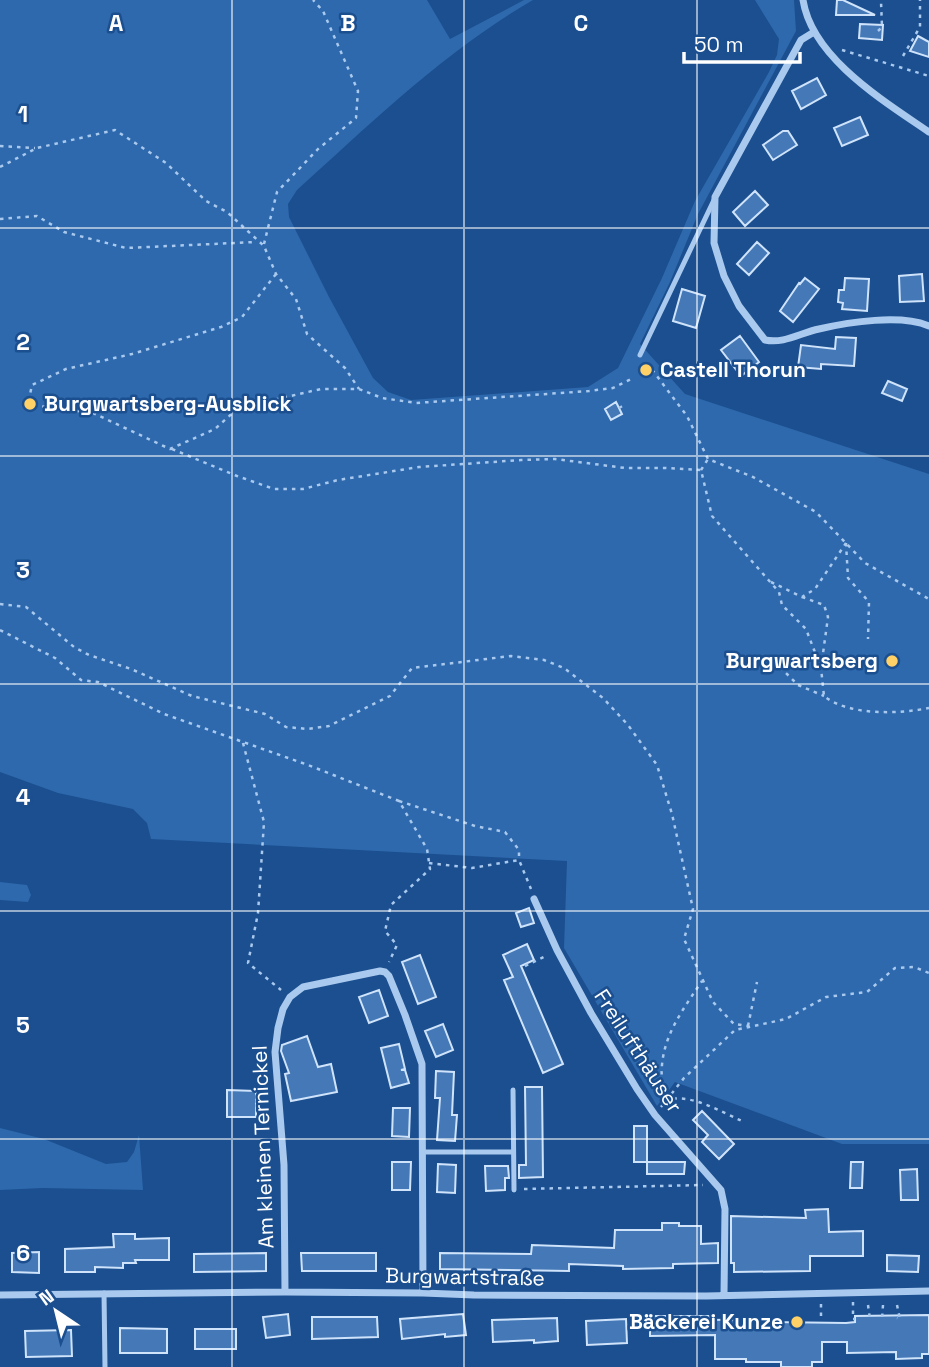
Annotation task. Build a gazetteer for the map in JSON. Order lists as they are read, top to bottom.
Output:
{
  "streets": {
    "street": ["Freilufthäuser", "Am kleinen Ternickel", "Burgwartstraße"]
  },
  "crossings": [
    ["Freilufthäuser", "Burgwartstraße"],
    ["Am kleinen Ternickel", "Burgwartstraße"]
  ],
  "places": [
    "Castell Thorun",
    "Burgwartsberg-Ausblick",
    "Burgwartsberg",
    "Bäckerei Kunze"
  ],
  "scale_bar": "50 m",
  "north": "top left",
  "grid": {
    "columns": ["A", "B", "C"],
    "rows": [
      "1",
      "2",
      "3",
      "4",
      "5",
      "6"
    ]
  }
}
